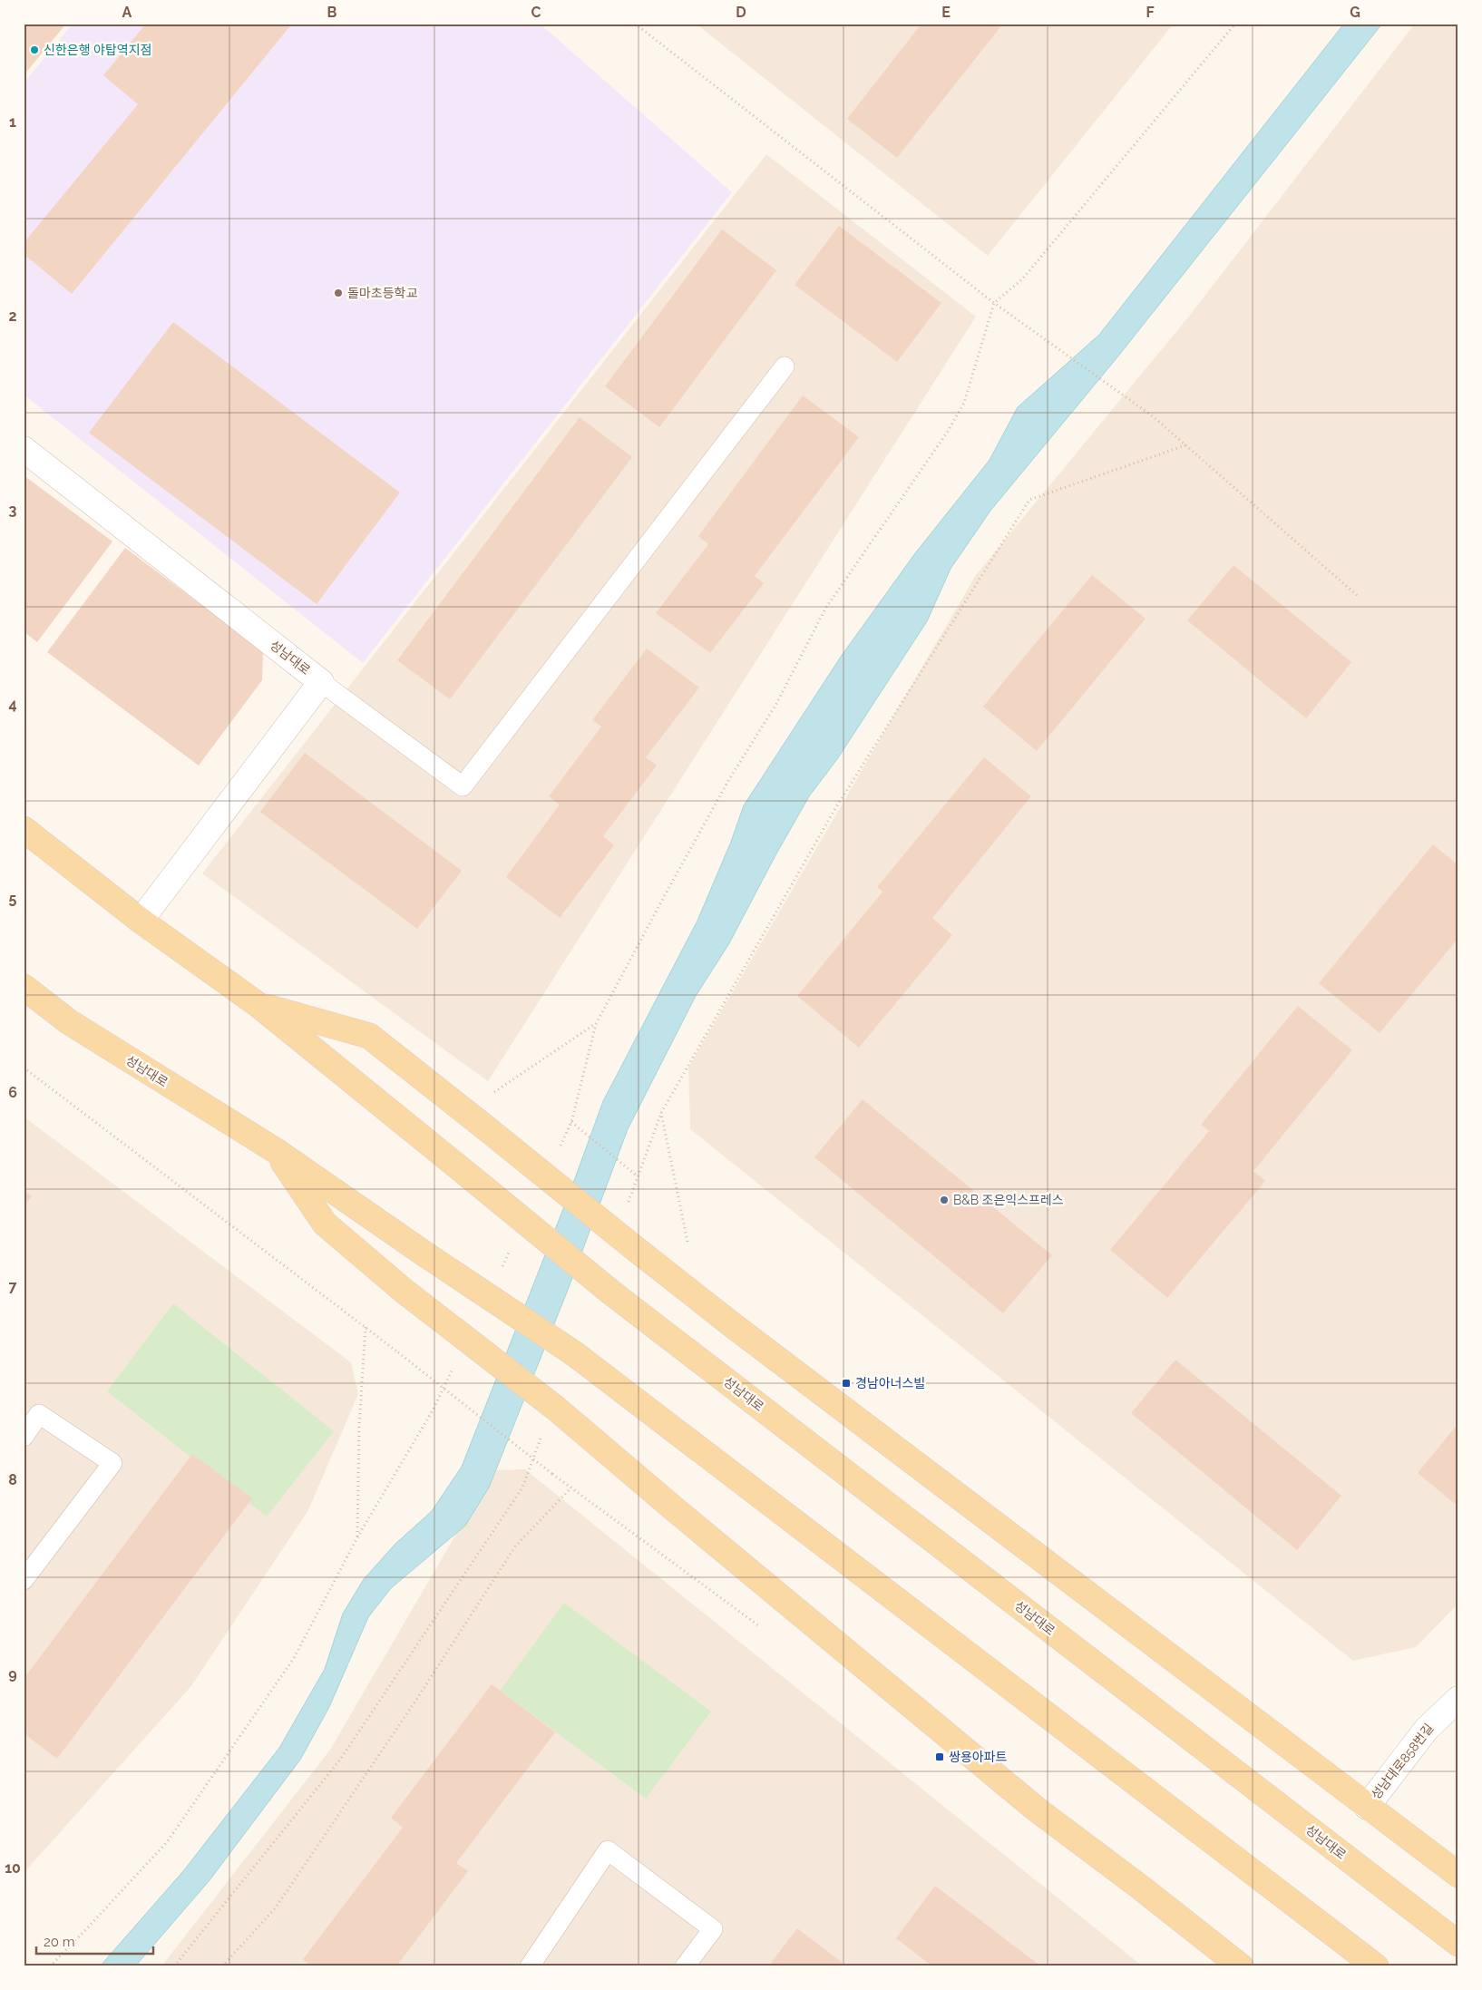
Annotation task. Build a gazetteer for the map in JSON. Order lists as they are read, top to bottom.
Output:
{
  "streets": {
    "main road": ["성남대로"],
    "street": ["성남대로858번길"]
  },
  "places": {
    "other": ["신한은행 야탑역지점", "돌마초등학교", "B&B 조은익스프레스"],
    "transit": ["경남아너스빌", "쌍용아파트"]
  },
  "scale_bar": "20 m",
  "grid": {
    "columns": [
      "A",
      "B",
      "C",
      "D",
      "E",
      "F",
      "G"
    ],
    "rows": [
      "1",
      "2",
      "3",
      "4",
      "5",
      "6",
      "7",
      "8",
      "9",
      "10"
    ]
  }
}
